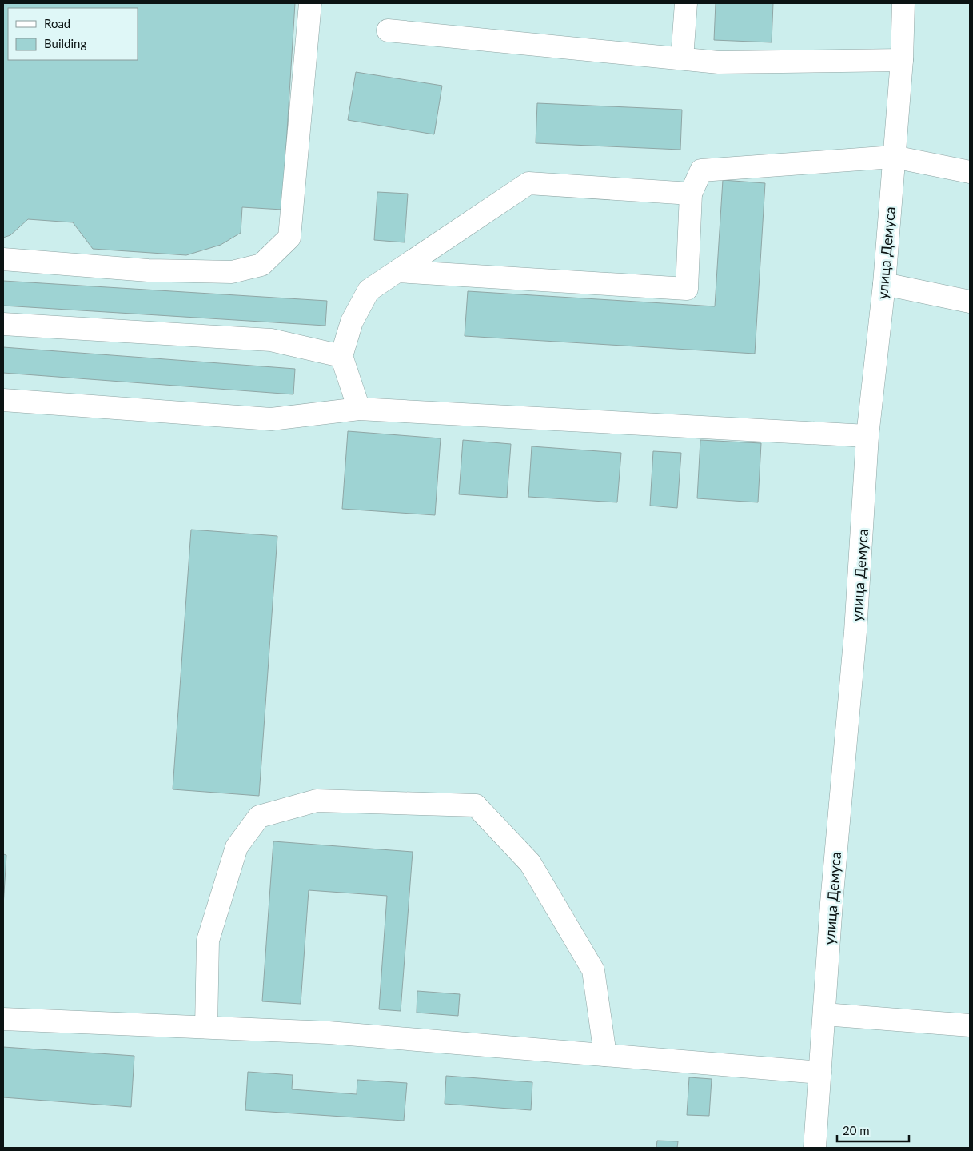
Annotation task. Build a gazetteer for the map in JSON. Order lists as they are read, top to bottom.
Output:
{
  "streets": {
    "street": ["улица Демуса"]
  },
  "legend": ["Road", "Building"],
  "scale_bar": "20 m"
}
